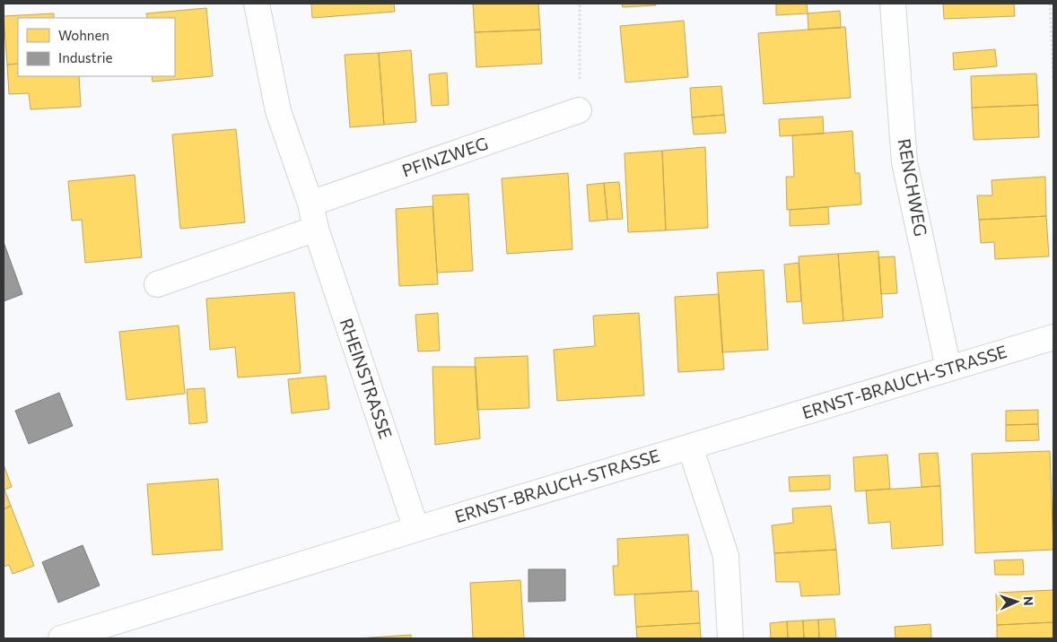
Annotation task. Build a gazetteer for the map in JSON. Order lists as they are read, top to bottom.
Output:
{
  "streets": {
    "street": [
      "PFINZWEG",
      "RENCHWEG",
      "RHEINSTRASSE",
      "ERNST-BRAUCH-STRASSE"
    ]
  },
  "crossings": [
    ["PFINZWEG", "RHEINSTRASSE"],
    ["RENCHWEG", "ERNST-BRAUCH-STRASSE"],
    ["RHEINSTRASSE", "ERNST-BRAUCH-STRASSE"]
  ],
  "legend": ["Wohnen", "Industrie"],
  "north": "right"
}
